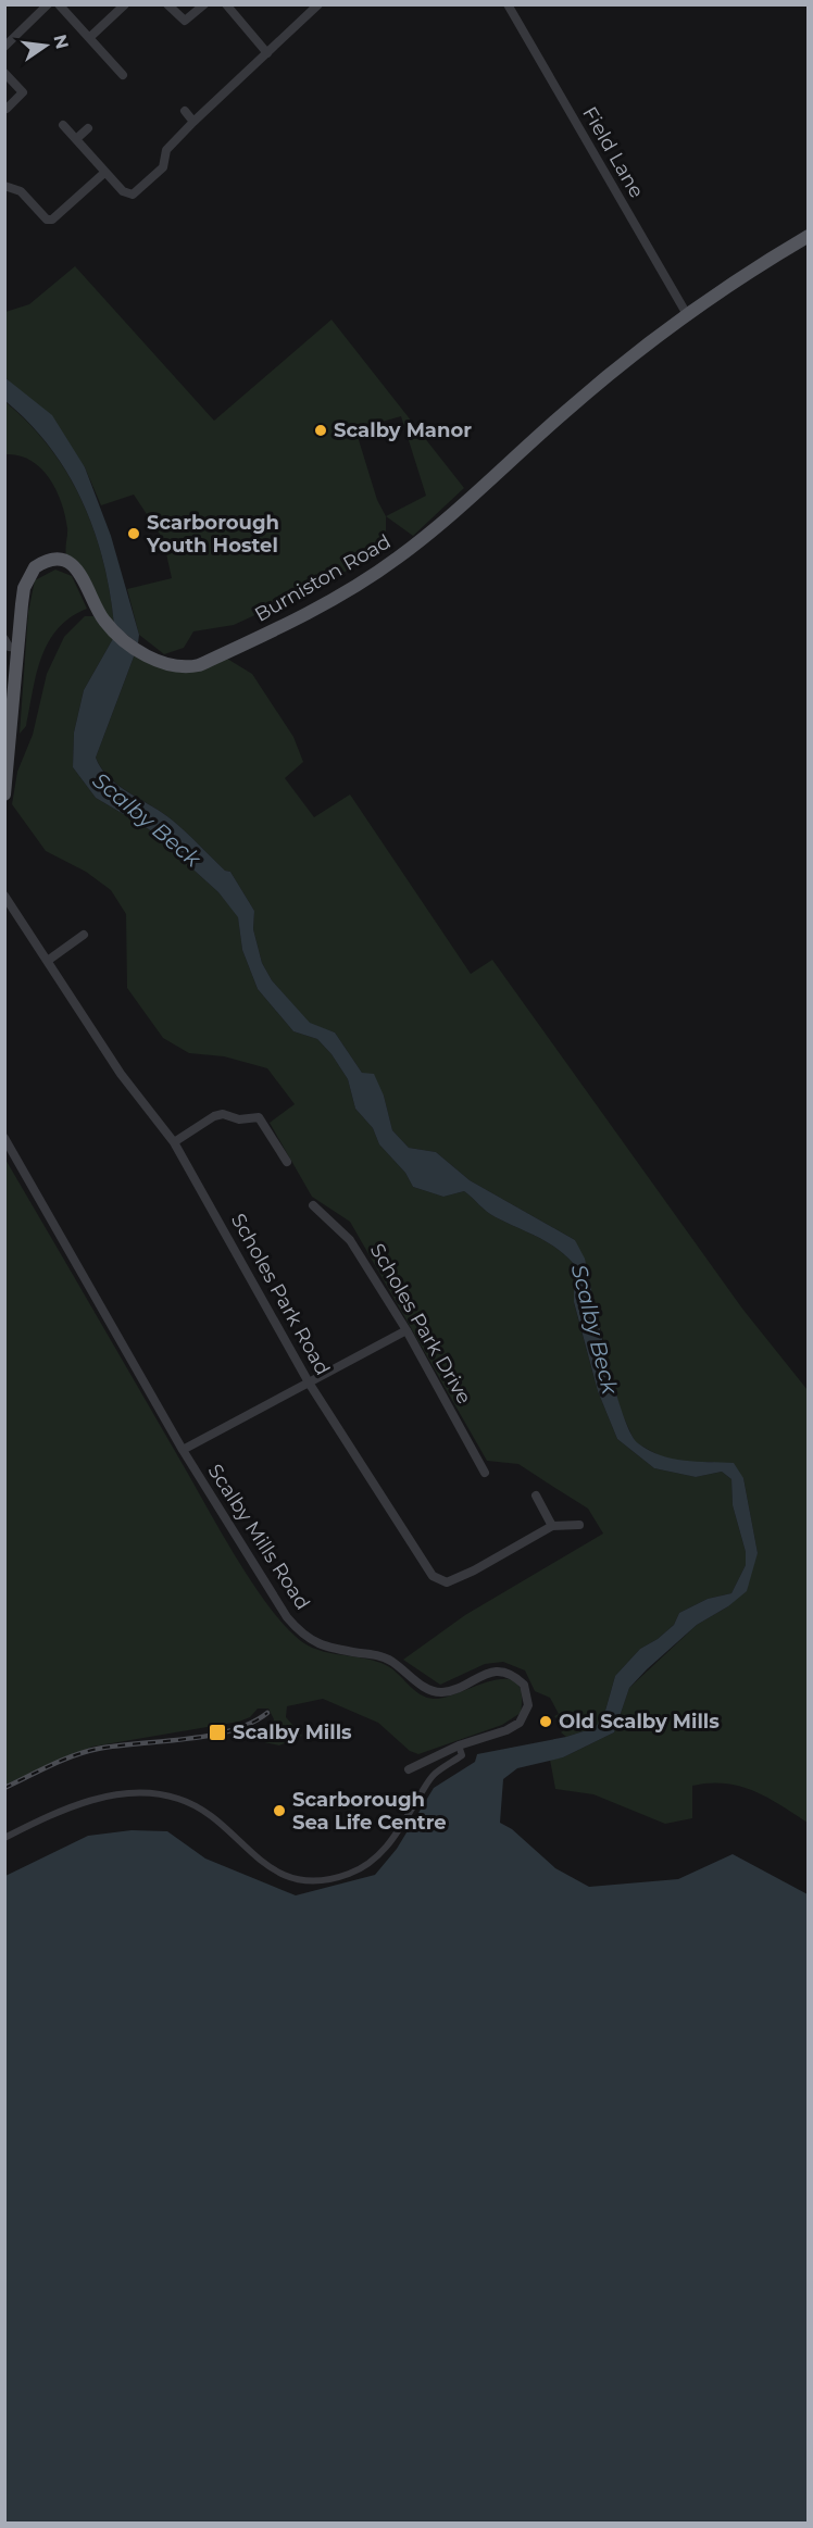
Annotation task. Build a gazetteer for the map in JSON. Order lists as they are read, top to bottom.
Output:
{
  "streets": {
    "main road": ["Burniston Road"],
    "street": [
      "Field Lane",
      "Scholes Park Road",
      "Scholes Park Drive",
      "Scalby Mills Road"
    ]
  },
  "crossings": [
    ["Field Lane", "Burniston Road"]
  ],
  "water": ["Scalby Beck"],
  "places": {
    "other": [
      "Scalby Manor",
      "Scarborough Youth Hostel",
      "Old Scalby Mills",
      "Scarborough Sea Life Centre"
    ],
    "transit": ["Scalby Mills"]
  },
  "north": "right"
}
